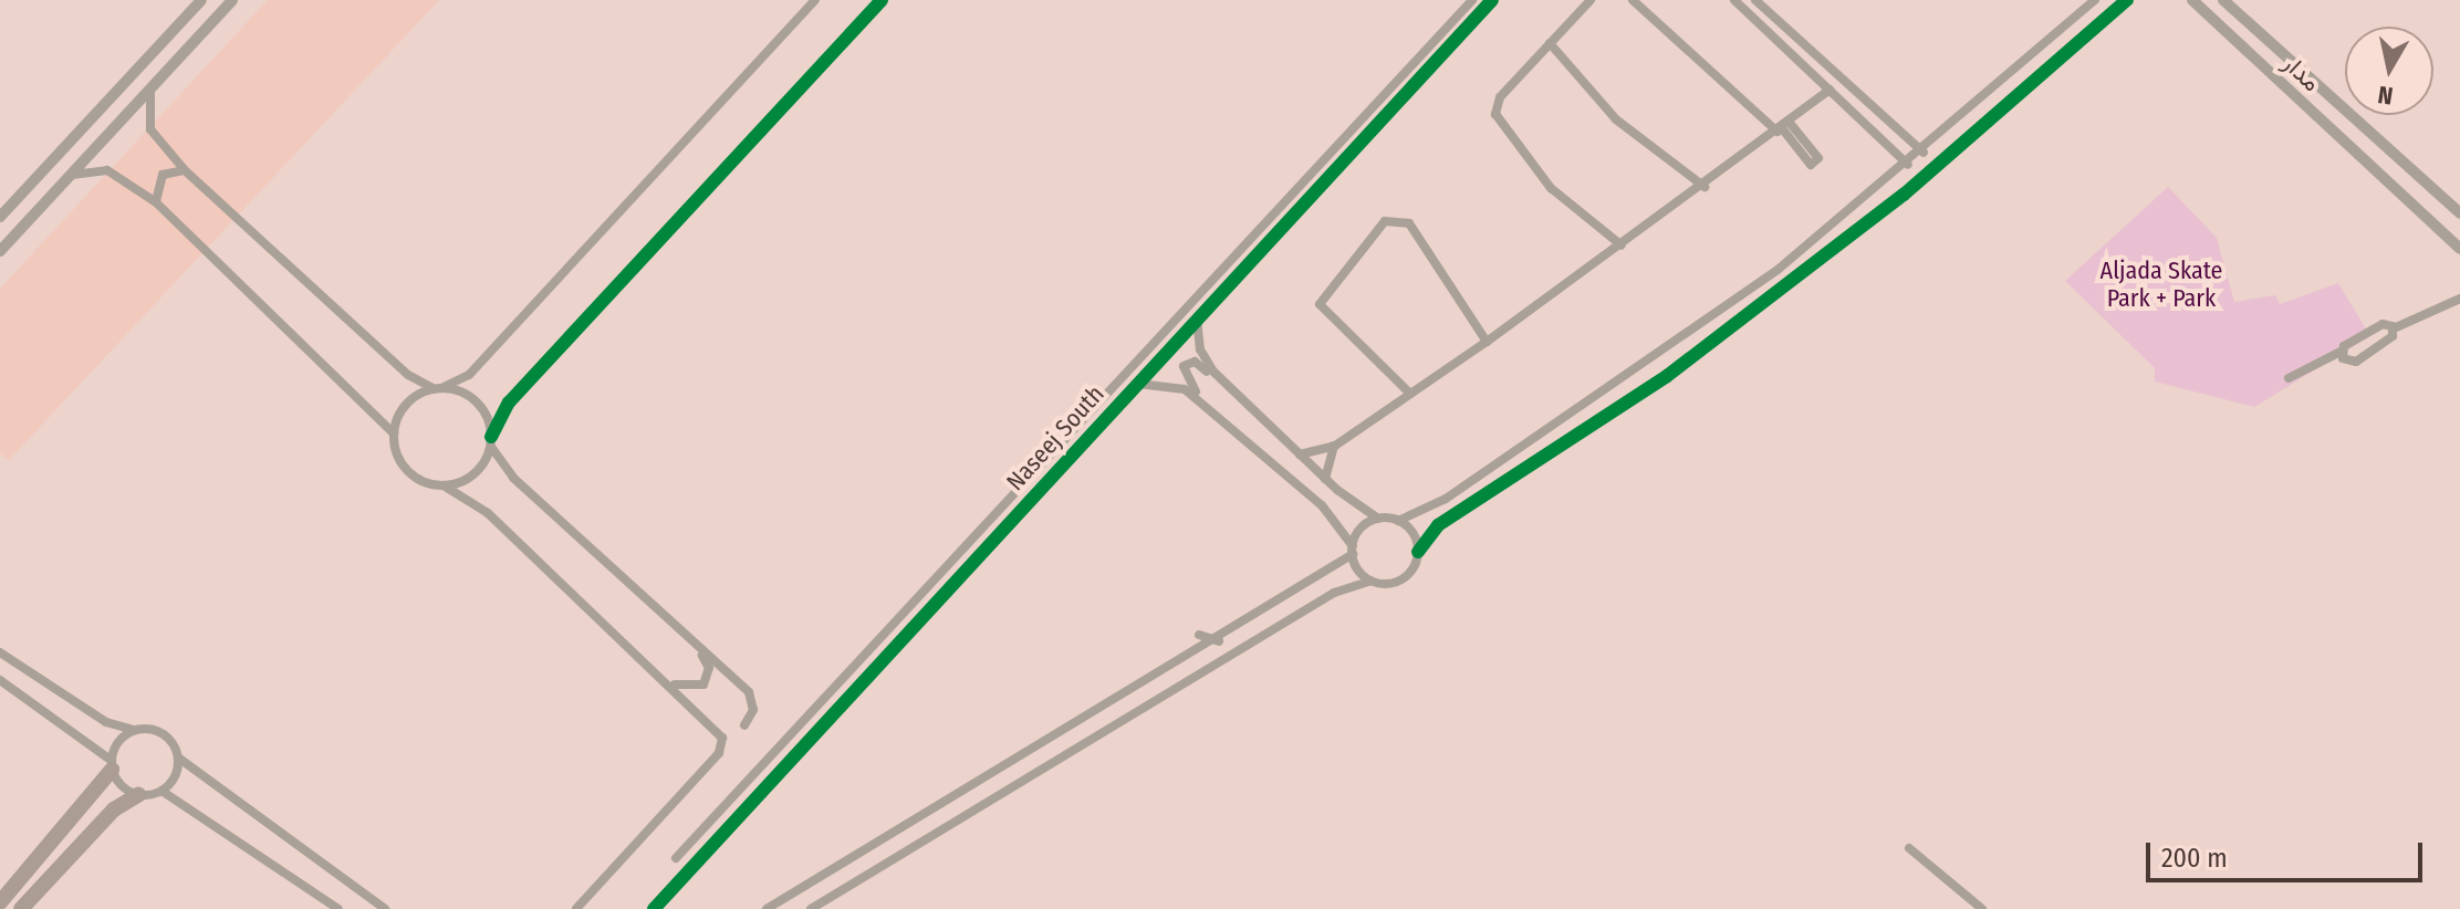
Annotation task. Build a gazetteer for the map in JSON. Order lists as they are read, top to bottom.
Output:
{
  "streets": {
    "street": ["مدار", "Naseej South"]
  },
  "parks": ["Aljada Skate Park + Park"],
  "scale_bar": "200 m",
  "north": "bottom"
}
